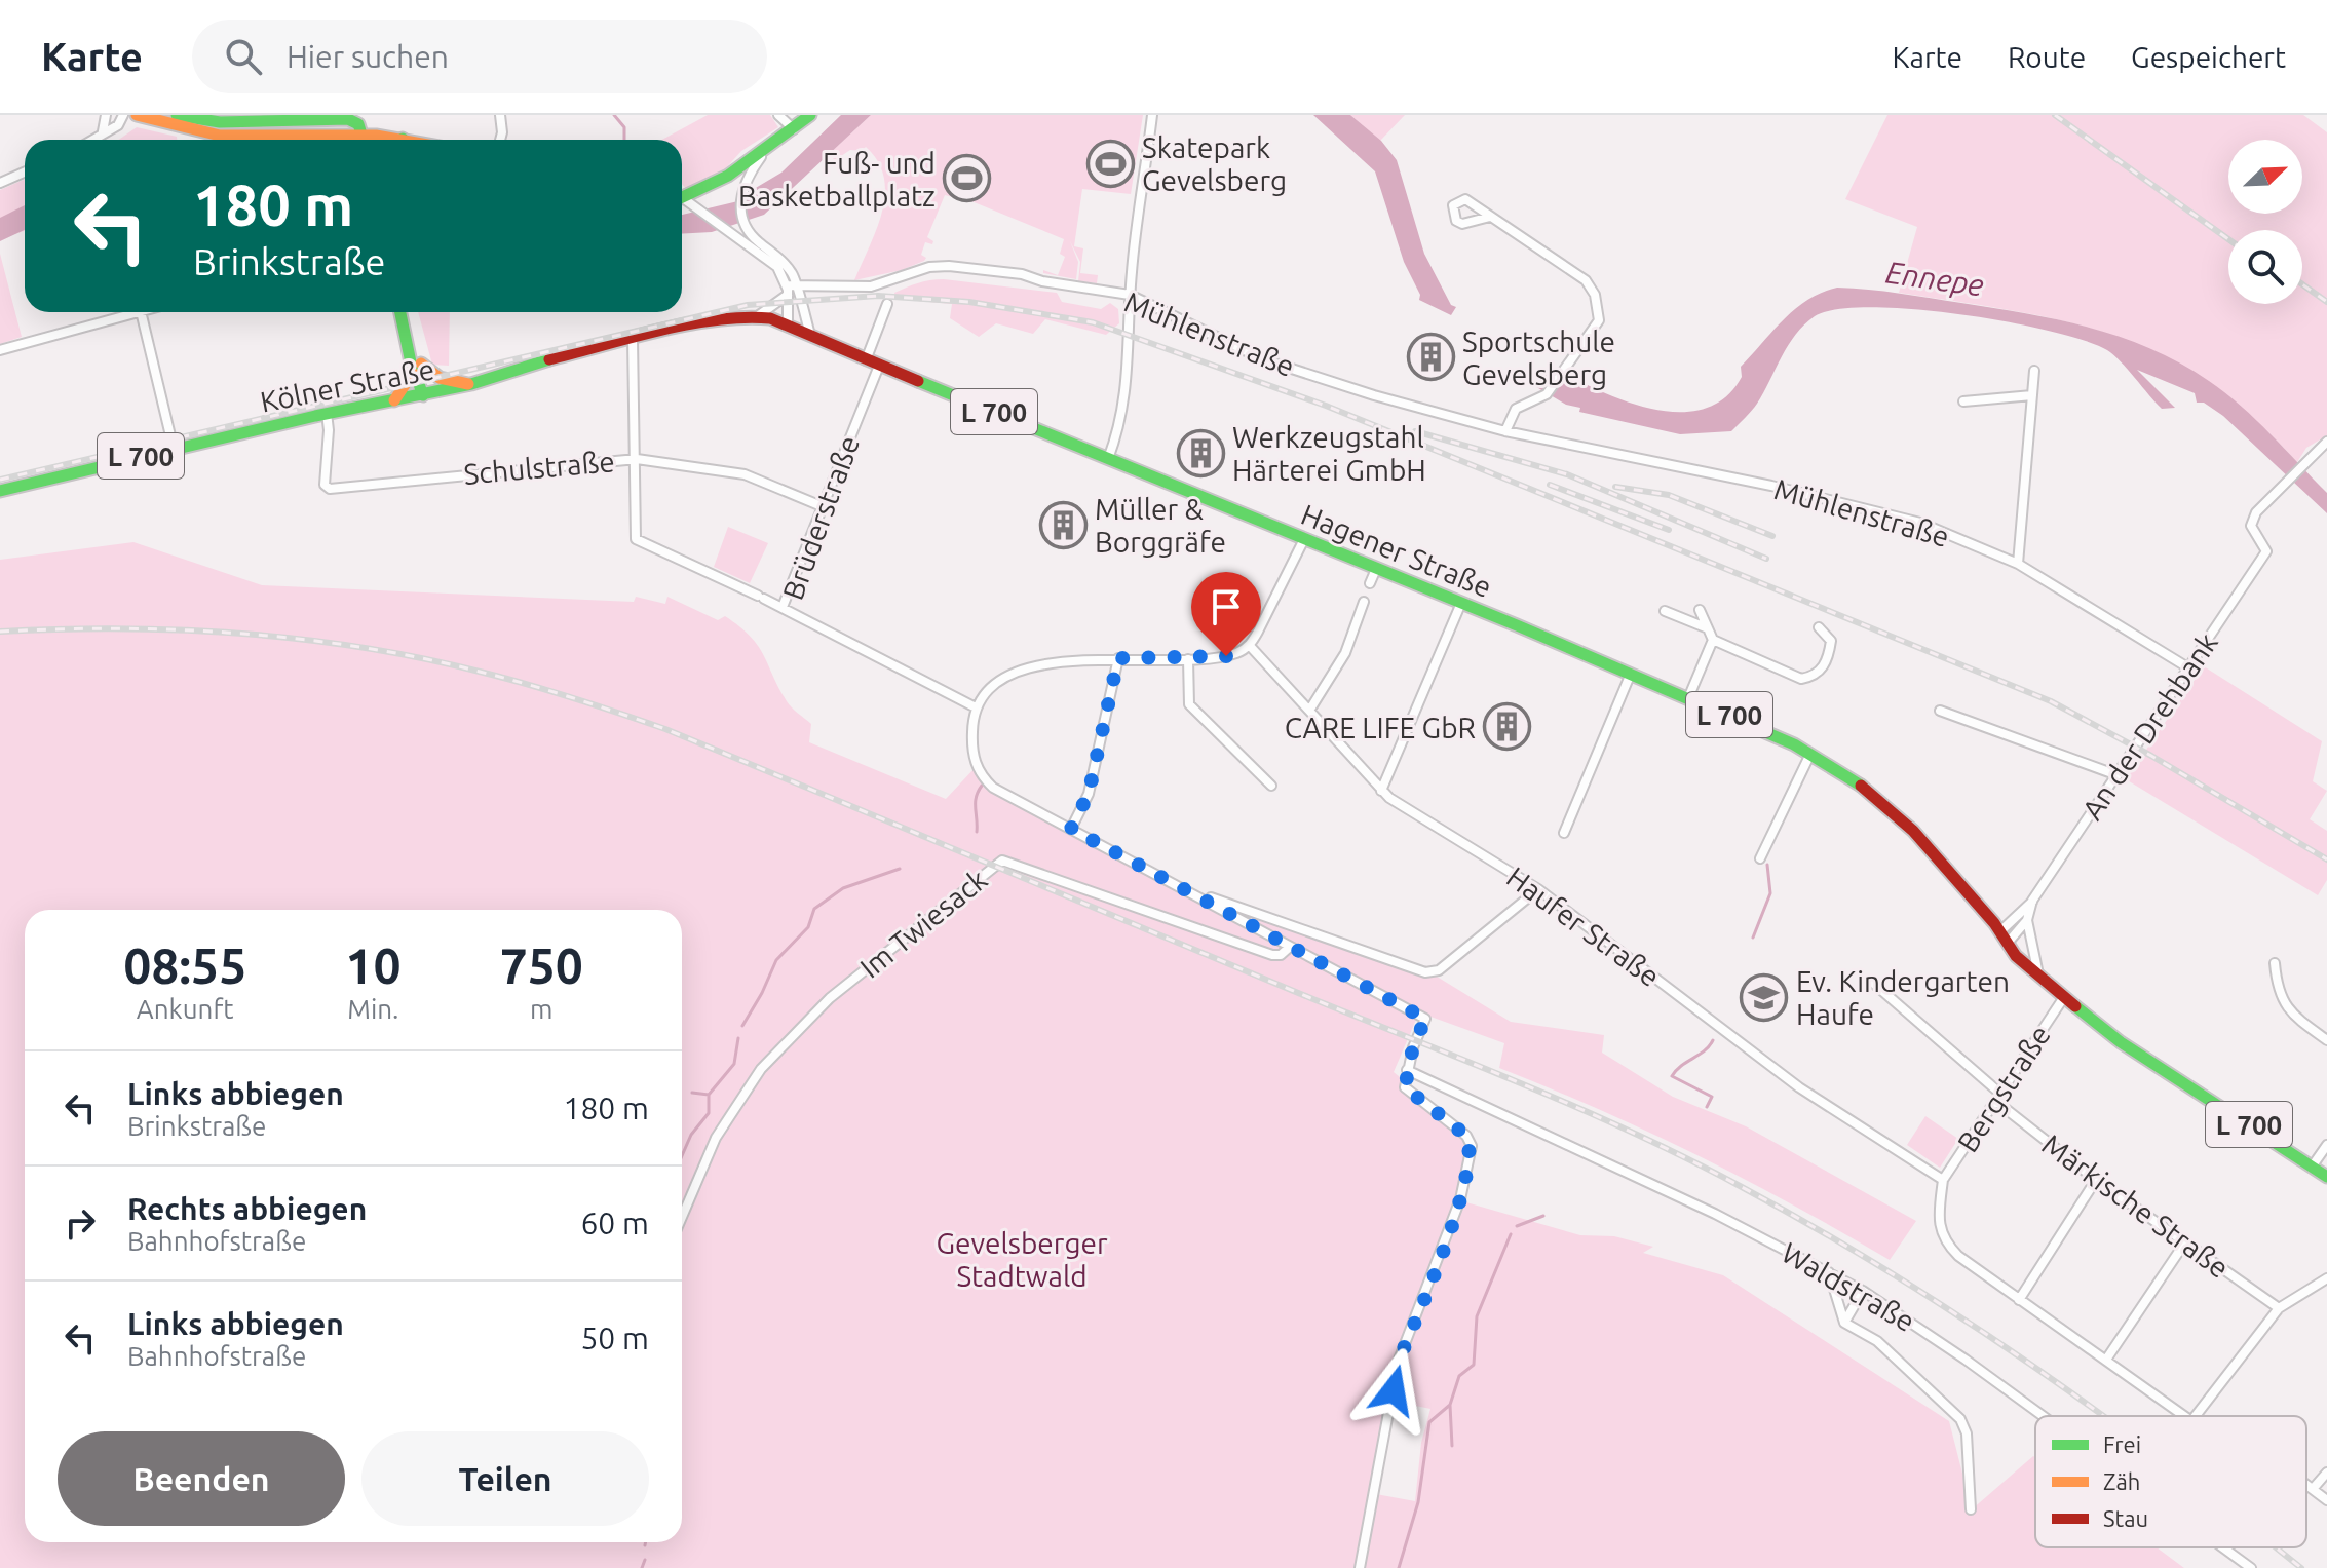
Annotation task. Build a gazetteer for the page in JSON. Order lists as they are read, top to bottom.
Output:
{
  "streets": {
    "main road": ["Kölner Straße", "L 700", "Hagener Straße"],
    "street": [
      "Mühlenstraße",
      "Schulstraße",
      "Brüderstraße",
      "An der Drehbank",
      "Im Twiesack",
      "Haufer Straße",
      "Bergstraße",
      "Märkische Straße",
      "Waldstraße"
    ]
  },
  "crossings": [
    ["Mühlenstraße", "An der Drehbank"],
    ["Kölner Straße", "Schulstraße"],
    ["Kölner Straße", "Hagener Straße"],
    ["Schulstraße", "Brüderstraße"],
    ["Brüderstraße", "Hagener Straße"],
    ["Hagener Straße", "An der Drehbank"],
    ["Hagener Straße", "Bergstraße"],
    ["Haufer Straße", "Bergstraße"],
    ["Bergstraße", "Märkische Straße"]
  ],
  "water": ["Ennepe"],
  "parks": ["Gevelsberger Stadtwald"],
  "places": {
    "sports": ["Skatepark Gevelsberg", "Fuß- und Basketballplatz"],
    "building": [
      "Sportschule Gevelsberg",
      "Werkzeugstahl Härterei GmbH",
      "Müller & Borggräfe",
      "CARE LIFE GbR"
    ],
    "school or university": ["Ev. Kindergarten Haufe"]
  },
  "legend": ["Frei", "Zäh", "Stau"],
  "north": "top right",
  "page": {
    "header": "Karte",
    "search": "Hier suchen",
    "nav": ["Karte", "Route", "Gespeichert"],
    "turn": ["180 m", "Brinkstraße"],
    "eta": [
      "08:55",
      "Ankunft",
      "10",
      "Min.",
      "750",
      "m"
    ],
    "list": [
      {
        "name": "Links abbiegen",
        "note": "Brinkstraße",
        "value": "180 m"
      },
      {
        "name": "Rechts abbiegen",
        "note": "Bahnhofstraße",
        "value": "60 m"
      },
      {
        "name": "Links abbiegen",
        "note": "Bahnhofstraße",
        "value": "50 m"
      }
    ],
    "buttons": ["Beenden", "Teilen"]
  }
}
